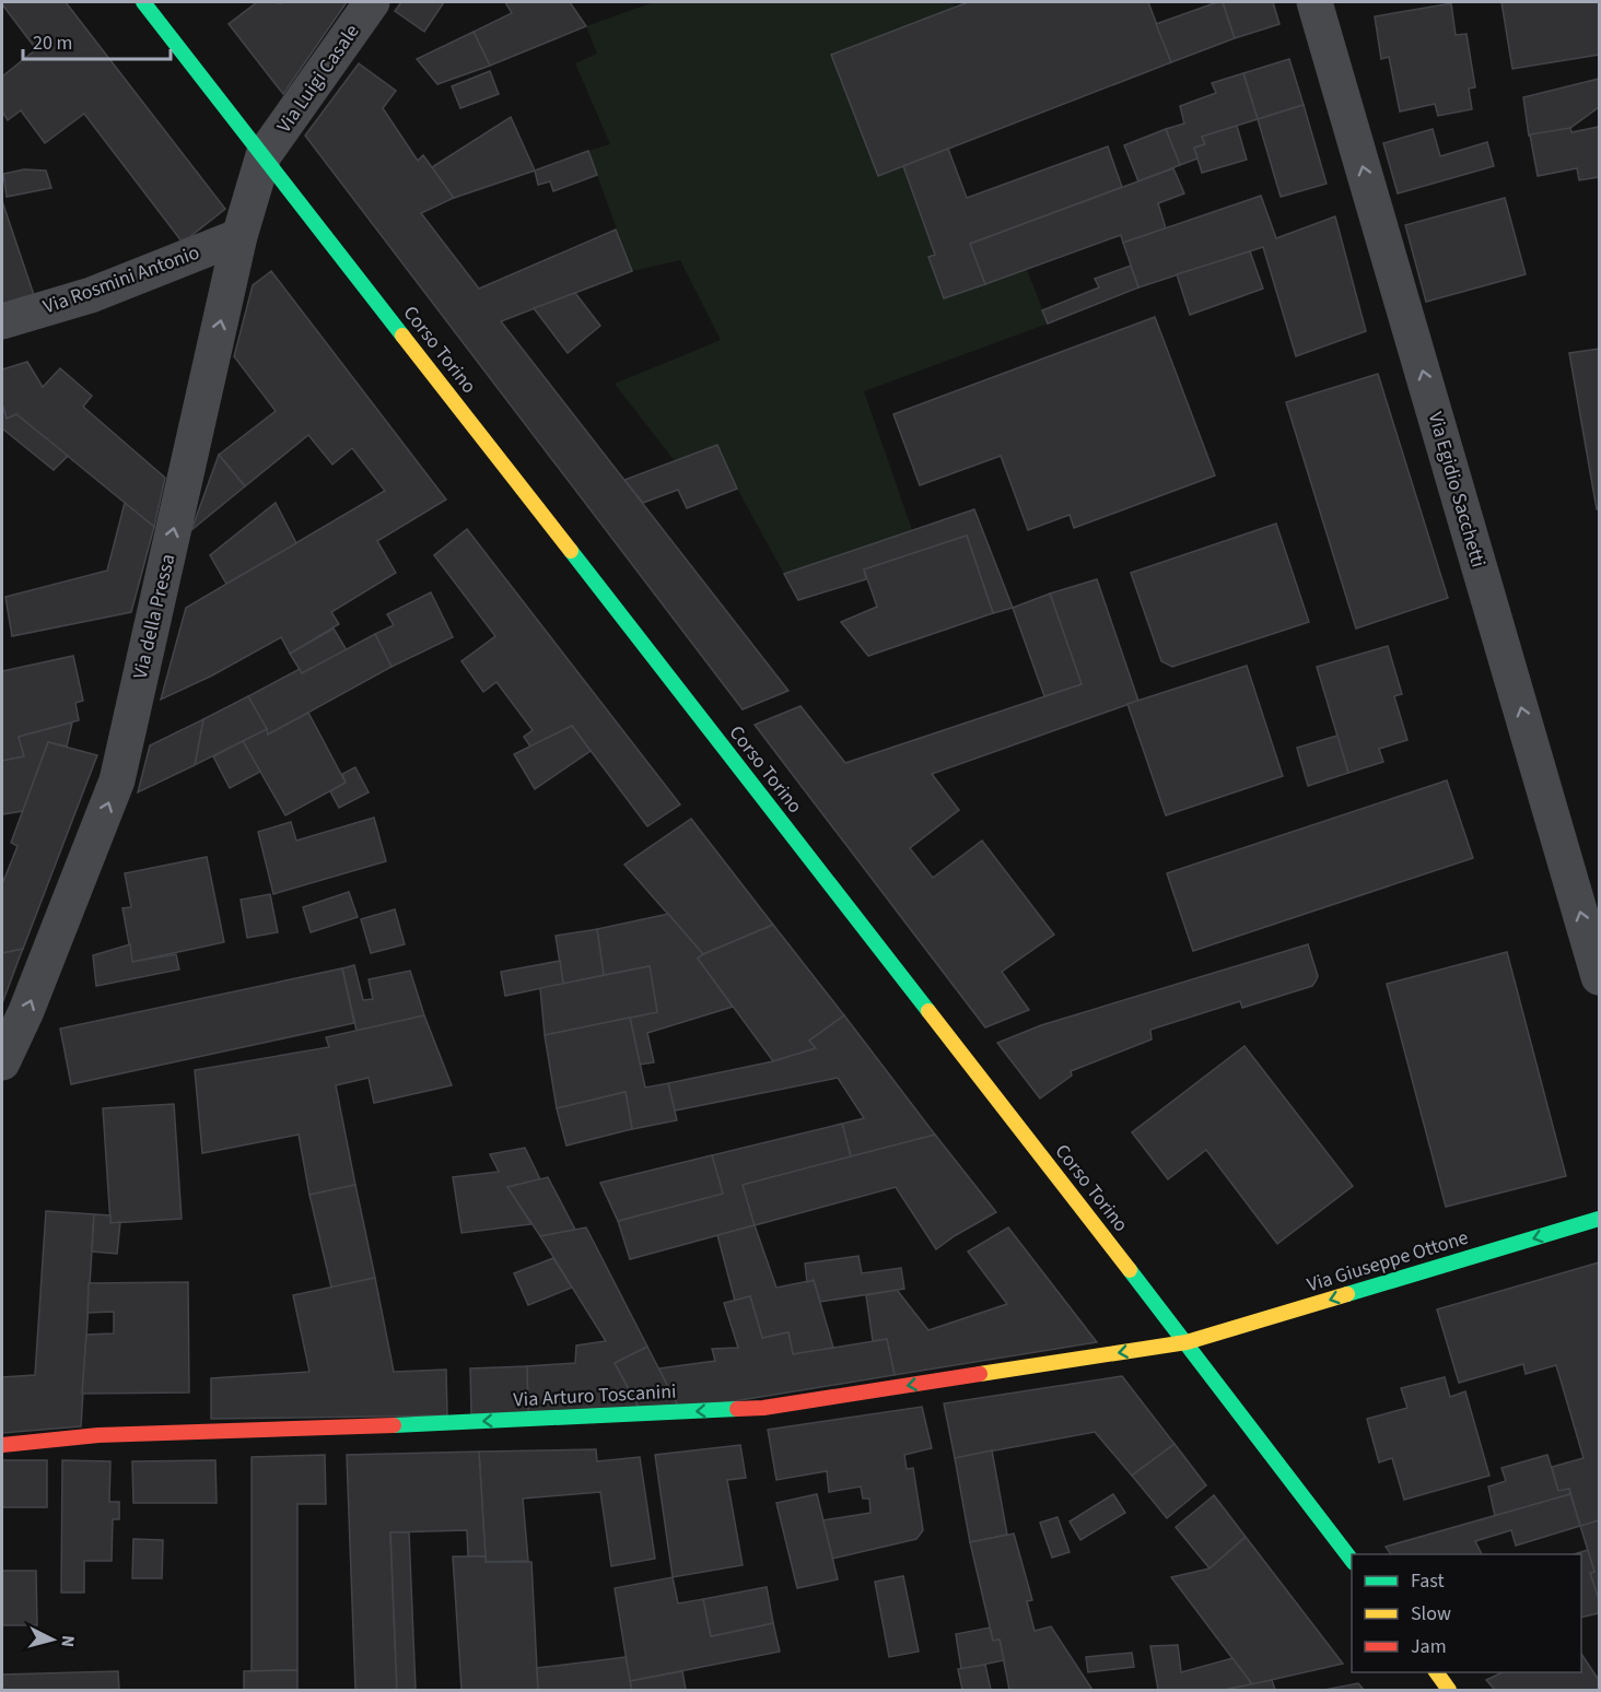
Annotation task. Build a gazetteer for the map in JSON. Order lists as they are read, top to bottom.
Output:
{
  "streets": {
    "main road": ["Corso Torino", "Via Giuseppe Ottone", "Via Arturo Toscanini"],
    "street": [
      "Via Luigi Casale",
      "Via Rosmini Antonio",
      "Via Egidio Sacchetti",
      "Via della Pressa"
    ]
  },
  "crossings": [
    ["Via Luigi Casale", "Corso Torino"],
    ["Via Luigi Casale", "Via della Pressa"],
    ["Via Rosmini Antonio", "Via della Pressa"],
    ["Corso Torino", "Via della Pressa"],
    ["Corso Torino", "Via Giuseppe Ottone"],
    ["Corso Torino", "Via Arturo Toscanini"],
    ["Via Giuseppe Ottone", "Via Arturo Toscanini"]
  ],
  "one_way": [
    "Via Egidio Sacchetti",
    "Via della Pressa",
    "Via Giuseppe Ottone",
    "Via Arturo Toscanini"
  ],
  "legend": ["Fast", "Slow", "Jam"],
  "scale_bar": "20 m",
  "north": "right"
}
